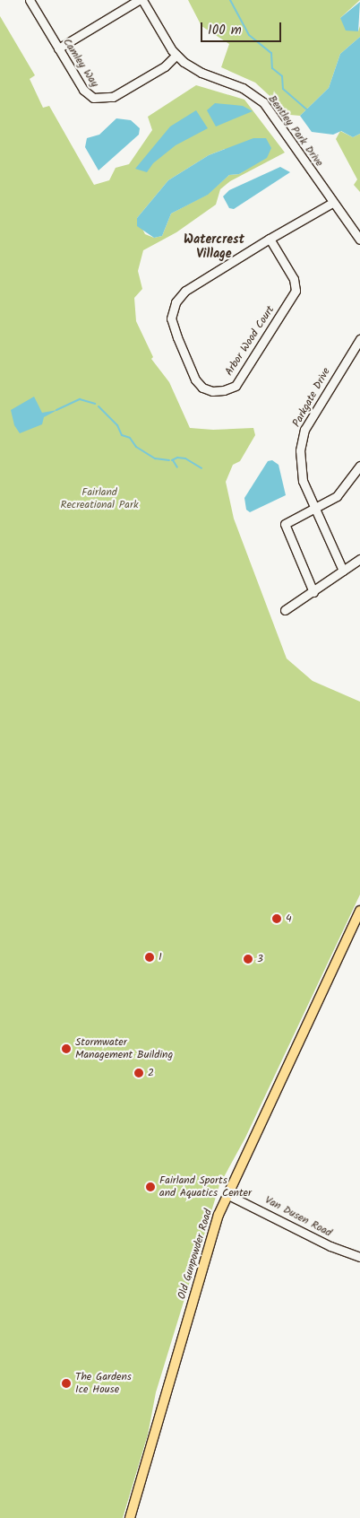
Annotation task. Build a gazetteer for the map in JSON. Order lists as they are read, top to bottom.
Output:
{
  "streets": {
    "main road": ["Old Gunpowder Road"],
    "street": [
      "Camley Way",
      "Bentley Park Drive",
      "Arbor Wood Court",
      "Parkgate Drive",
      "Van Dusen Road"
    ]
  },
  "crossings": [
    ["Camley Way", "Bentley Park Drive"],
    ["Bentley Park Drive", "Arbor Wood Court"],
    ["Van Dusen Road", "Old Gunpowder Road"]
  ],
  "districts": ["Watercrest Village"],
  "parks": ["Fairland Recreational Park"],
  "places": [
    "4",
    "1",
    "3",
    "Stormwater Management Building",
    "2",
    "Fairland Sports and Aquatics Center",
    "The Gardens Ice House"
  ],
  "scale_bar": "100 m"
}
